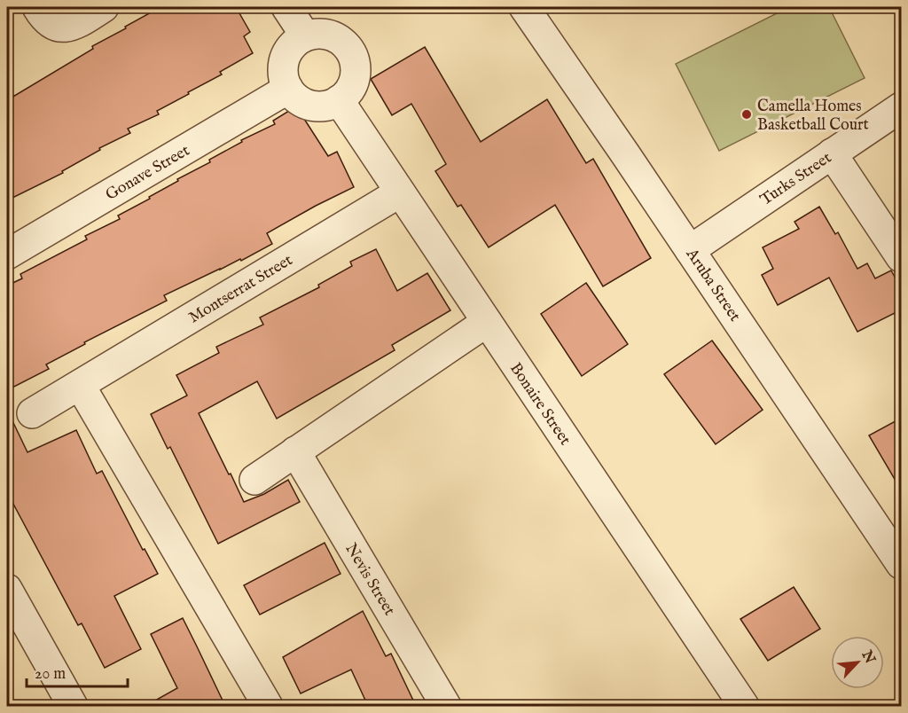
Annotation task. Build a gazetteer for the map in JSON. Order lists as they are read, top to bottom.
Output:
{
  "streets": {
    "street": [
      "Gonave Street",
      "Turks Street",
      "Aruba Street",
      "Montserrat Street",
      "Bonaire Street",
      "Nevis Street"
    ]
  },
  "crossings": [
    ["Gonave Street", "Bonaire Street"],
    ["Turks Street", "Aruba Street"],
    ["Montserrat Street", "Bonaire Street"]
  ],
  "places": ["Camella Homes Basketball Court"],
  "scale_bar": "20 m",
  "north": "top right"
}
